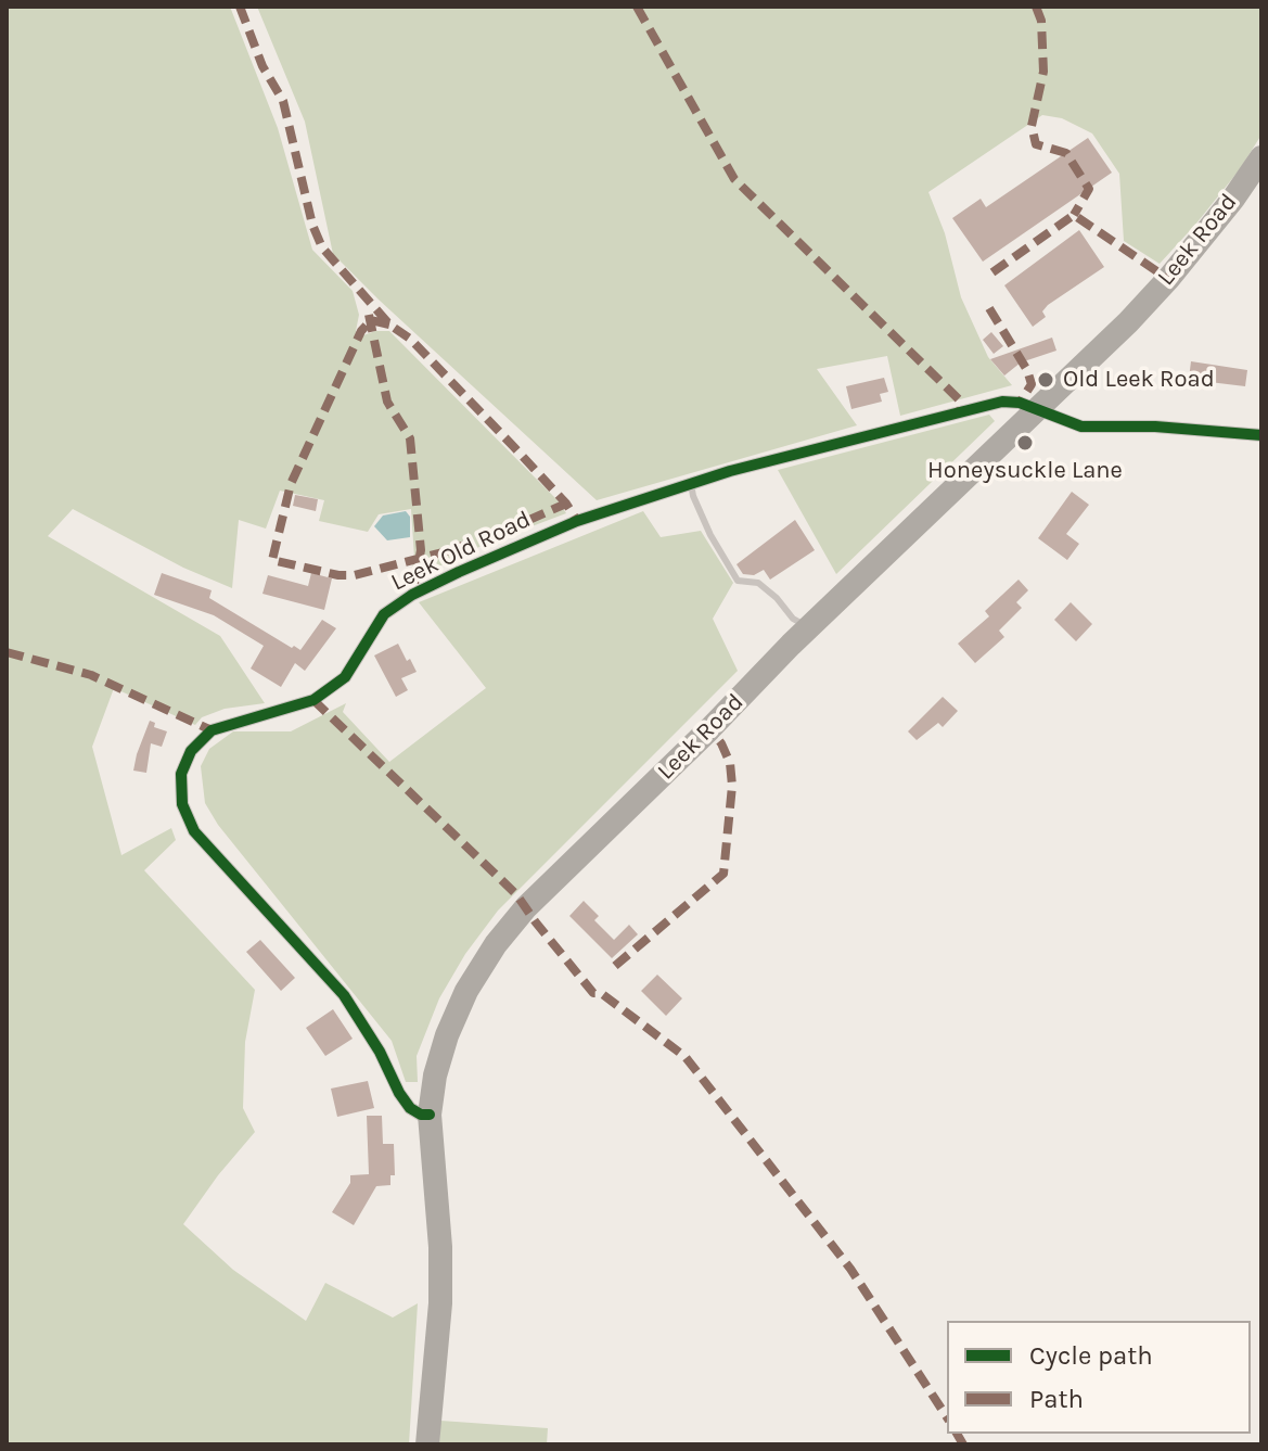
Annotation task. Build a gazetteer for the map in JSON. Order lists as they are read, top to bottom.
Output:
{
  "streets": {
    "highway": ["Leek Road"],
    "street": ["Leek Old Road"]
  },
  "crossings": [
    ["Leek Road", "Leek Old Road"]
  ],
  "places": ["Old Leek Road", "Honeysuckle Lane"],
  "legend": ["Cycle path", "Path"]
}
